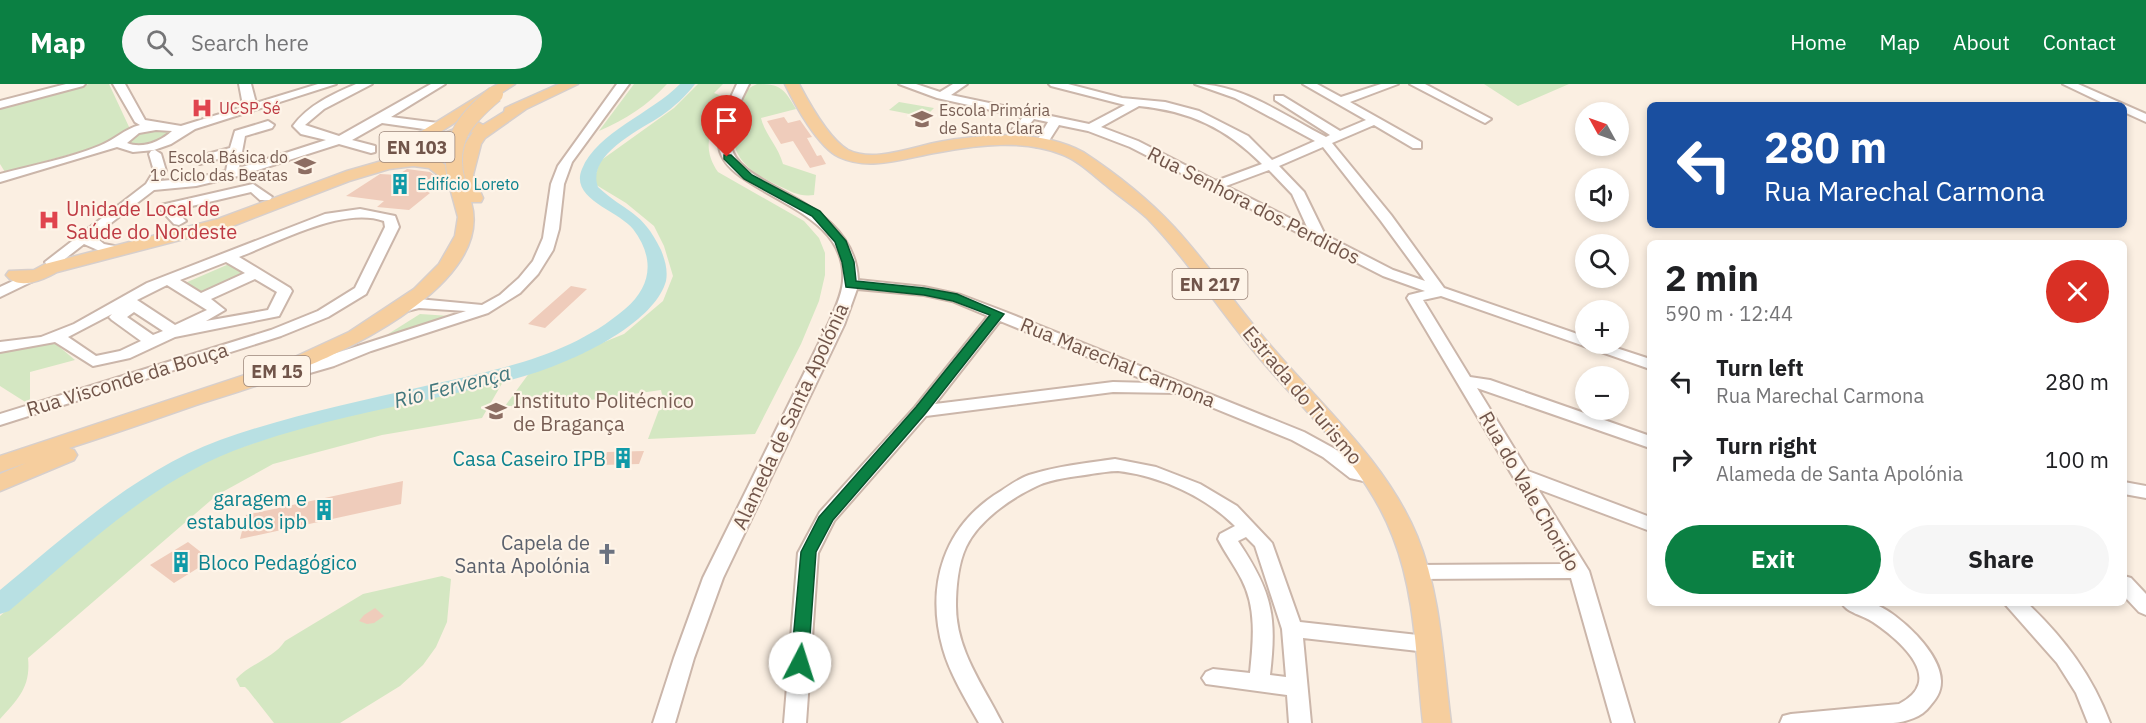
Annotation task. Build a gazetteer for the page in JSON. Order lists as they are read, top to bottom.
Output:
{
  "streets": {
    "main road": [
      "EN 103",
      "EN 217",
      "EM 15",
      "Estrada do Turismo"
    ],
    "street": [
      "Rua Senhora dos Perdidos",
      "Rua Marechal Carmona",
      "Rua Visconde da Bouça",
      "Alameda de Santa Apolónia",
      "Rua do Vale Chorido"
    ]
  },
  "crossings": [
    ["Rua Senhora dos Perdidos", "Rua do Vale Chorido"],
    ["Rua Marechal Carmona", "Estrada do Turismo"],
    ["Rua Marechal Carmona", "Alameda de Santa Apolónia"]
  ],
  "water": ["Rio Fervença"],
  "places": {
    "hospital": ["UCSP Sé", "Unidade Local de Saúde do Nordeste"],
    "school or university": ["Escola Primária de Santa Clara", "Escola Básica do 1º Ciclo das Beatas", "Instituto Politécnico de Bragança"],
    "building": [
      "Edifício Loreto",
      "Casa Caseiro IPB",
      "garagem e estabulos ipb",
      "Bloco Pedagógico"
    ],
    "church": ["Capela de Santa Apolónia"]
  },
  "north": "top left",
  "page": {
    "header": "Map",
    "search": "Search here",
    "nav": [
      "Home",
      "Map",
      "About",
      "Contact"
    ],
    "map_buttons": ["+", "−"],
    "turn": ["280 m", "Rua Marechal Carmona"],
    "heading": ["2 min", "590 m · 12:44"],
    "list": [
      {
        "name": "Turn left",
        "note": "Rua Marechal Carmona",
        "value": "280 m"
      },
      {
        "name": "Turn right",
        "note": "Alameda de Santa Apolónia",
        "value": "100 m"
      }
    ],
    "buttons": ["Exit", "Share"]
  }
}
